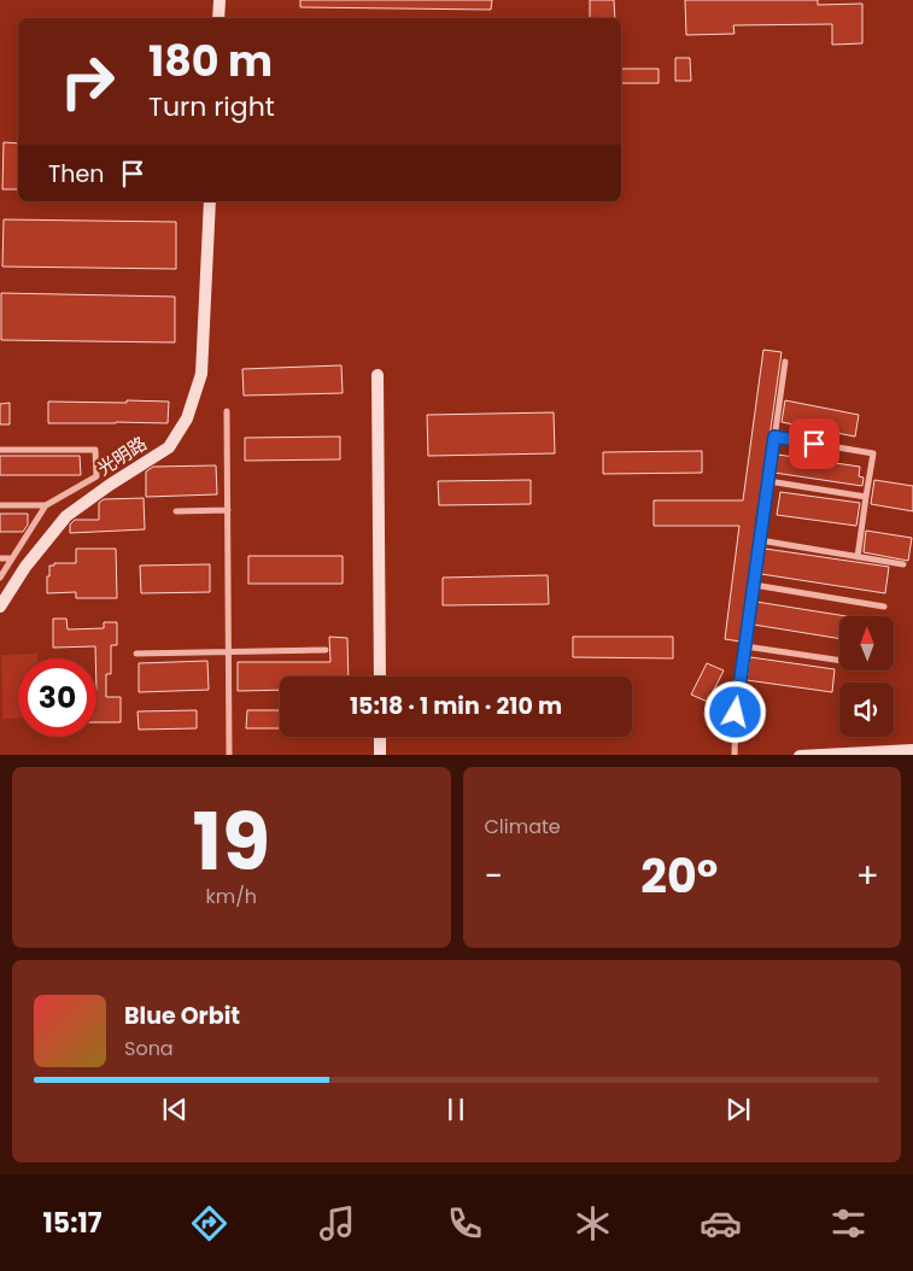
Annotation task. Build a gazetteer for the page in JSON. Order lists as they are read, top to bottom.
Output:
{
  "streets": {
    "street": ["光明路"]
  },
  "north": "top",
  "page": {
    "turn": ["180 m", "Turn right"],
    "then": "Then",
    "limit": "30",
    "trip": "15:18 · 1 min · 210 m",
    "tile": [
      ["19", "km/h"],
      "Climate"
    ],
    "heat": ["−", "20°", "+"],
    "song": ["Blue Orbit", "Sona"],
    "tabs": "15:17"
  }
}
